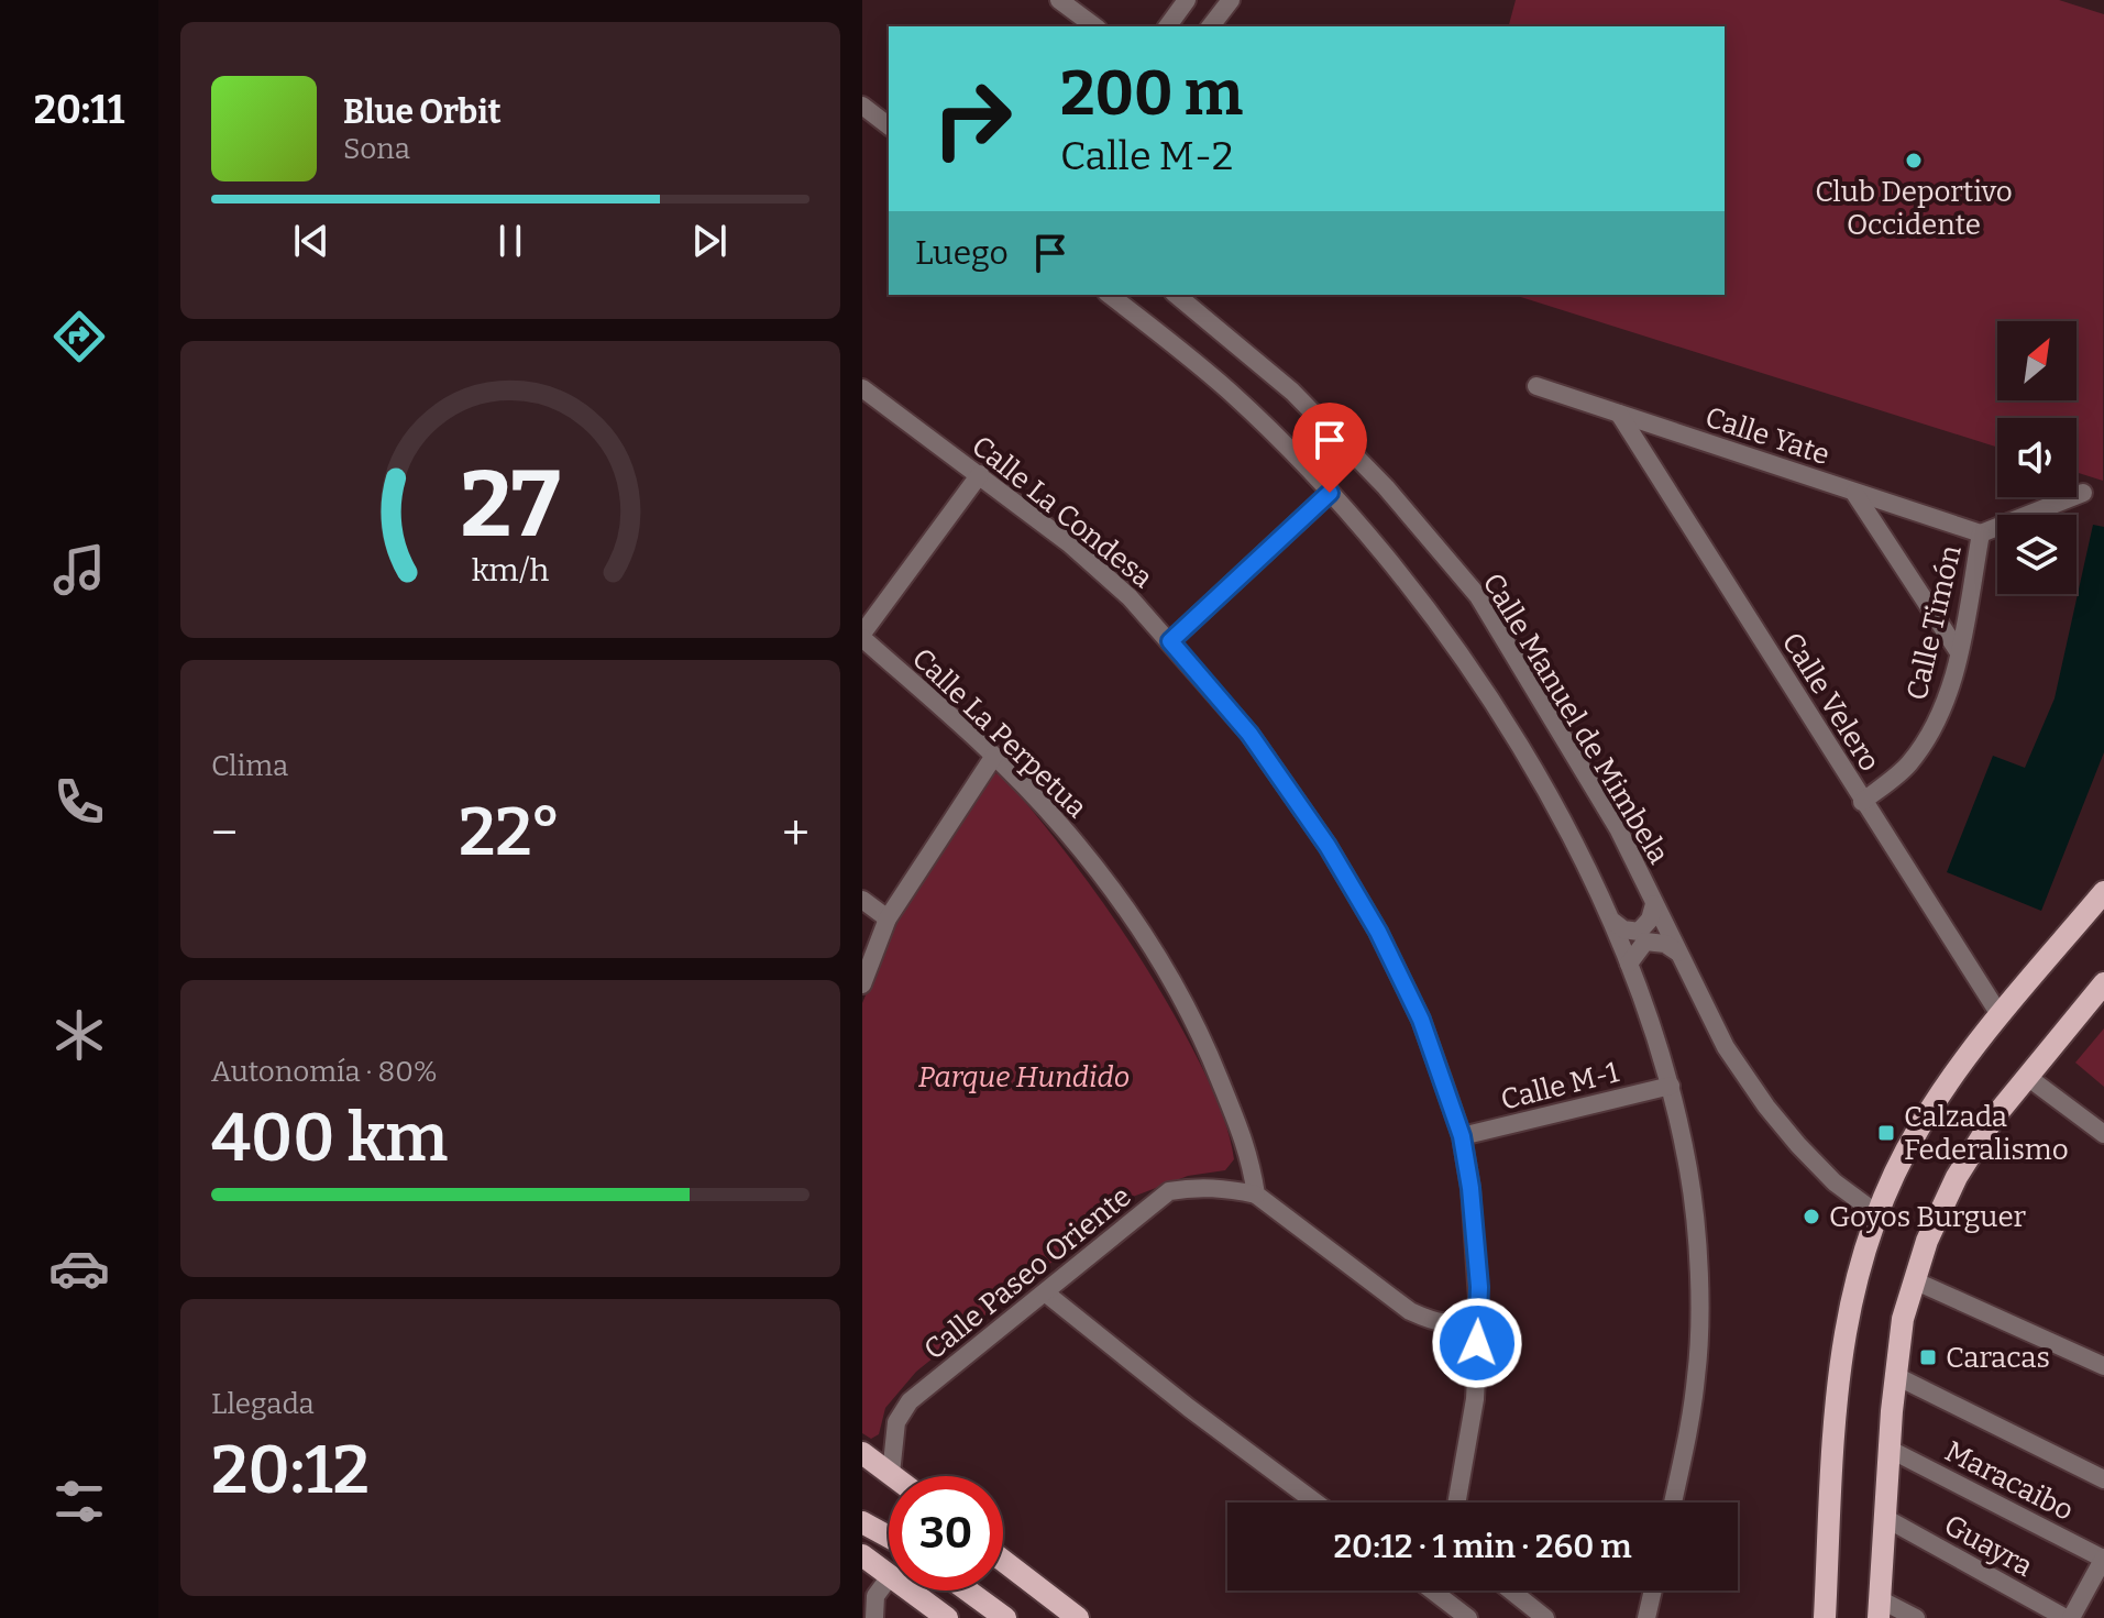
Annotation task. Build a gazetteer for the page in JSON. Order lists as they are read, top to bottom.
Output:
{
  "streets": {
    "street": [
      "Calle Yate",
      "Calle La Condesa",
      "Calle Timón",
      "Calle Velero",
      "Calle Manuel de Mimbela",
      "Calle La Perpetua",
      "Calle M-1",
      "Calle Paseo Oriente",
      "Maracaibo",
      "Guayra"
    ]
  },
  "crossings": [
    ["Calle Yate", "Calle Timón"],
    ["Calle Yate", "Calle Velero"],
    ["Calle La Condesa", "Calle M-1"],
    ["Calle Timón", "Calle Velero"],
    ["Calle La Perpetua", "Calle Paseo Oriente"]
  ],
  "parks": ["Parque Hundido"],
  "places": {
    "other": ["Club Deportivo Occidente", "Goyos Burguer"],
    "transit": ["Calzada Federalismo", "Caracas"]
  },
  "north": "top right",
  "page": {
    "tabs": "20:11",
    "turn": ["200 m", "Calle M-2"],
    "song": ["Blue Orbit", "Sona"],
    "then": "Luego",
    "tile": [
      "Clima",
      ["Autonomía · 80%", "400 km"],
      ["Llegada", "20:12"]
    ],
    "heat": ["−", "22°", "+"],
    "limit": "30",
    "trip": "20:12 · 1 min · 260 m",
    "gauge": ["27", "km/h"]
  }
}
